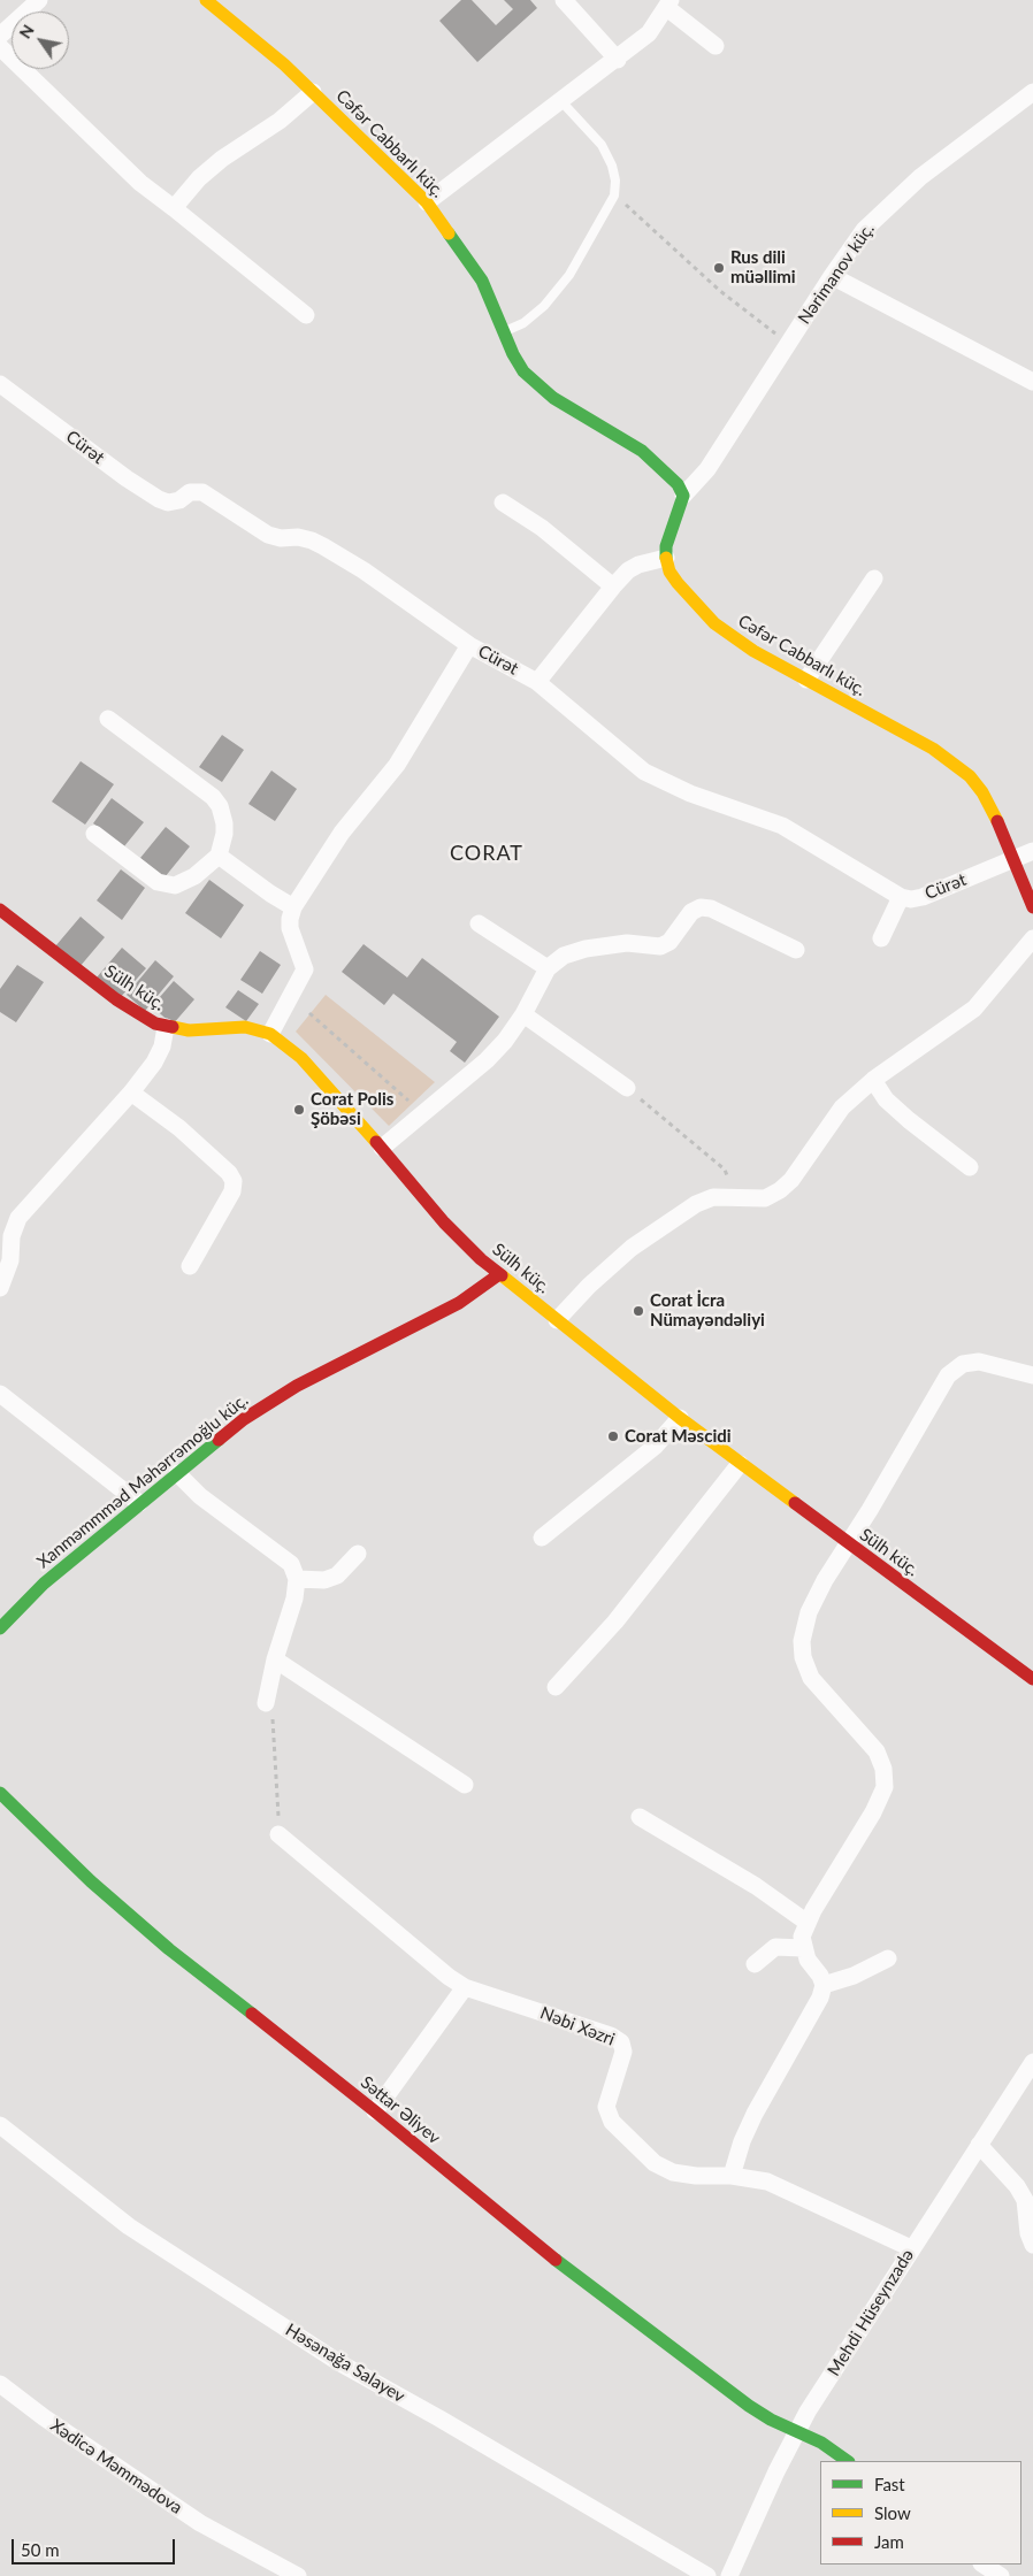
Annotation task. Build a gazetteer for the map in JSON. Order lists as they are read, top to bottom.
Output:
{
  "streets": {
    "street": [
      "Cəfər Cabbarlı küç.",
      "Nərimanov küç.",
      "Cürət",
      "Sülh küç.",
      "Xanməmmməd Məhərrəmoğlu küç.",
      "Nəbi Xəzri",
      "Səttar Əliyev",
      "Mehdi Hüseynzadə",
      "Həsənağa Salayev",
      "Xədicə Məmmədova"
    ]
  },
  "crossings": [
    ["Cəfər Cabbarlı küç.", "Nərimanov küç."],
    ["Cəfər Cabbarlı küç.", "Cürət"],
    ["Sülh küç.", "Xanməmmməd Məhərrəmoğlu küç."],
    ["Nəbi Xəzri", "Mehdi Hüseynzadə"],
    ["Səttar Əliyev", "Mehdi Hüseynzadə"]
  ],
  "districts": ["CORAT"],
  "places": [
    "Rus dili müəllimi",
    "Corat Polis Şöbəsi",
    "Corat İcra Nümayəndəliyi",
    "Corat Məscidi"
  ],
  "legend": ["Fast", "Slow", "Jam"],
  "scale_bar": "50 m",
  "north": "top left"
}
